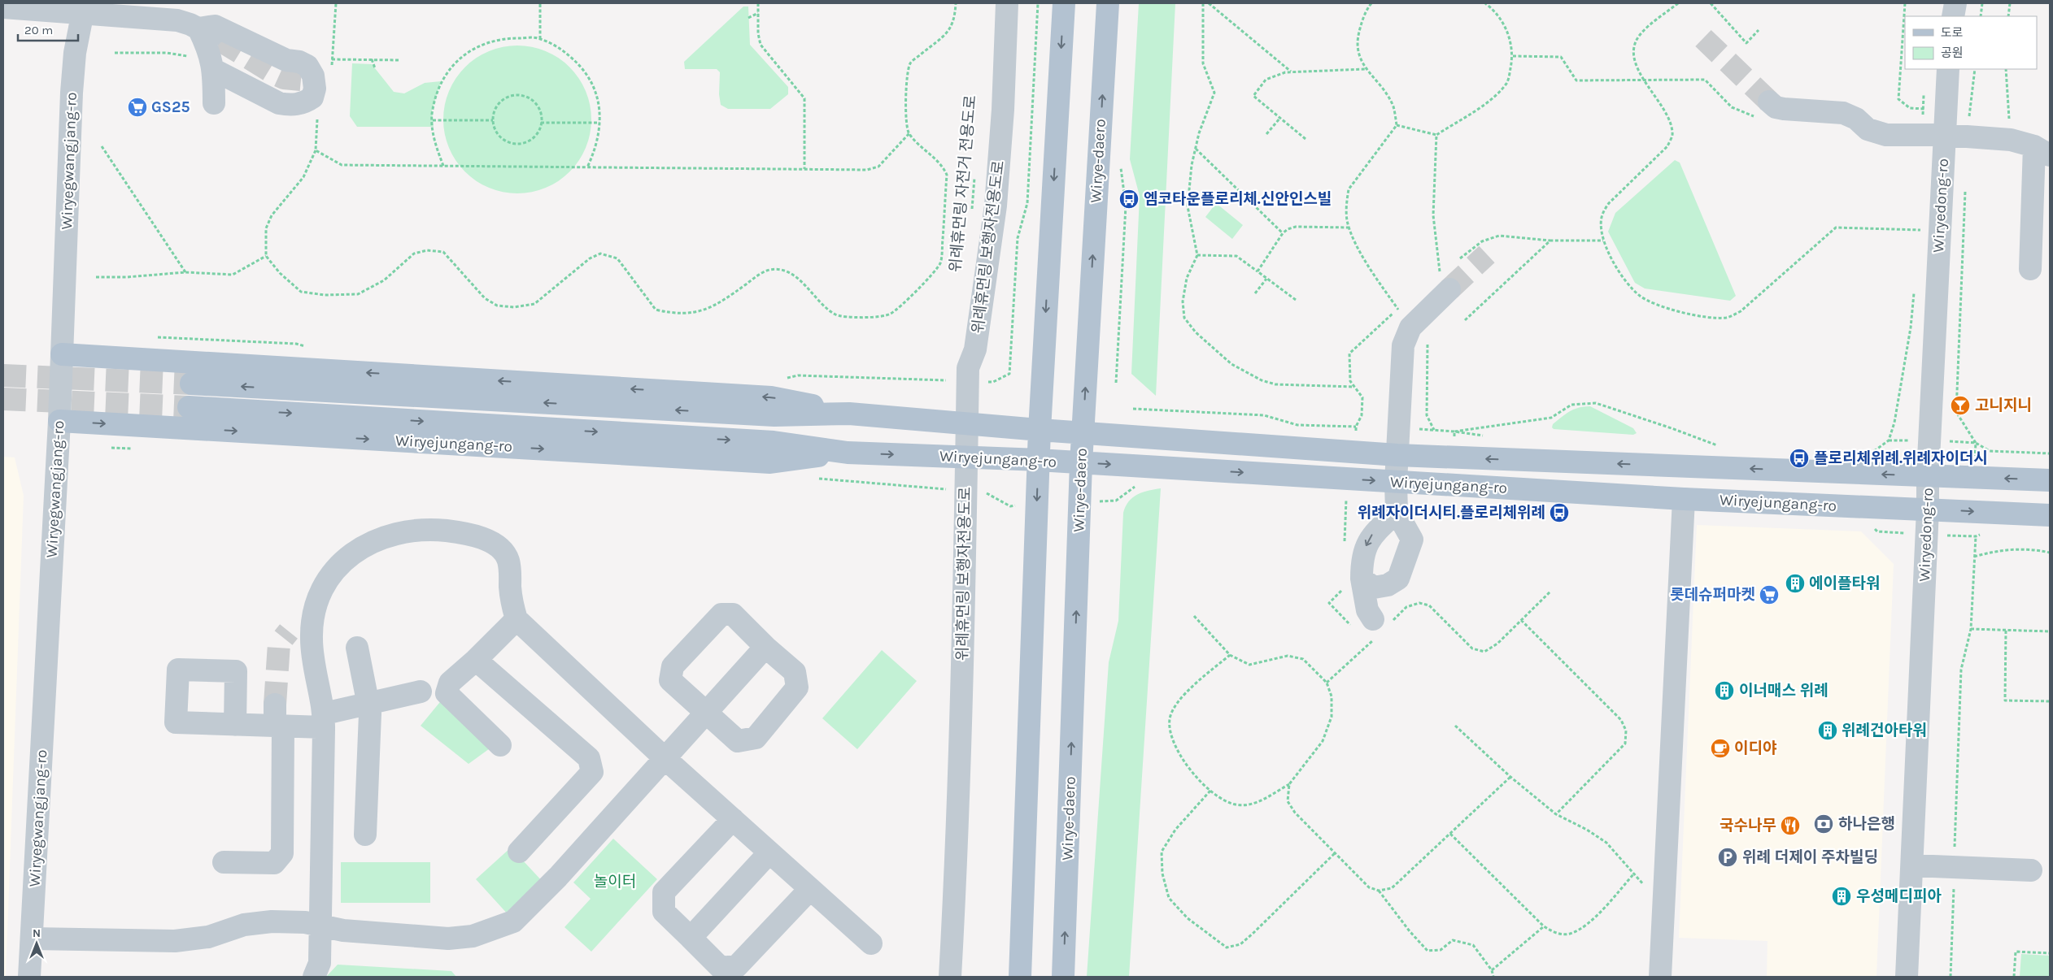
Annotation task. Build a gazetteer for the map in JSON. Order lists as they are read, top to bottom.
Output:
{
  "streets": {
    "main road": ["Wirye-daero", "Wiryejungang-ro"],
    "street": ["Wiryegwangjang-ro", "Wiryedong-ro", "위례휴먼링 보행자전용도로"],
    "path": ["위례휴먼링 자전거 전용도로"]
  },
  "crossings": [
    ["Wiryegwangjang-ro", "Wiryejungang-ro"],
    ["Wirye-daero", "Wiryejungang-ro"],
    ["Wiryedong-ro", "Wiryejungang-ro"]
  ],
  "parks": ["놀이터"],
  "places": {
    "supermarket": ["GS25", "롯데슈퍼마켓"],
    "bus stop": ["엠코타운플로리체.신안인스빌", "플로리체위례.위례자이더시", "위례자이더시티.플로리체위례"],
    "bar": ["고니지니"],
    "building": [
      "에이플타워",
      "이너매스 위례",
      "위례건아타워",
      "우성메디피아"
    ],
    "cafe": ["이디야"],
    "bank": ["하나은행"],
    "restaurant": ["국수나무"],
    "parking": ["위례 더제이 주차빌딩"]
  },
  "legend": ["도로", "공원"],
  "scale_bar": "20 m",
  "north": "top"
}
